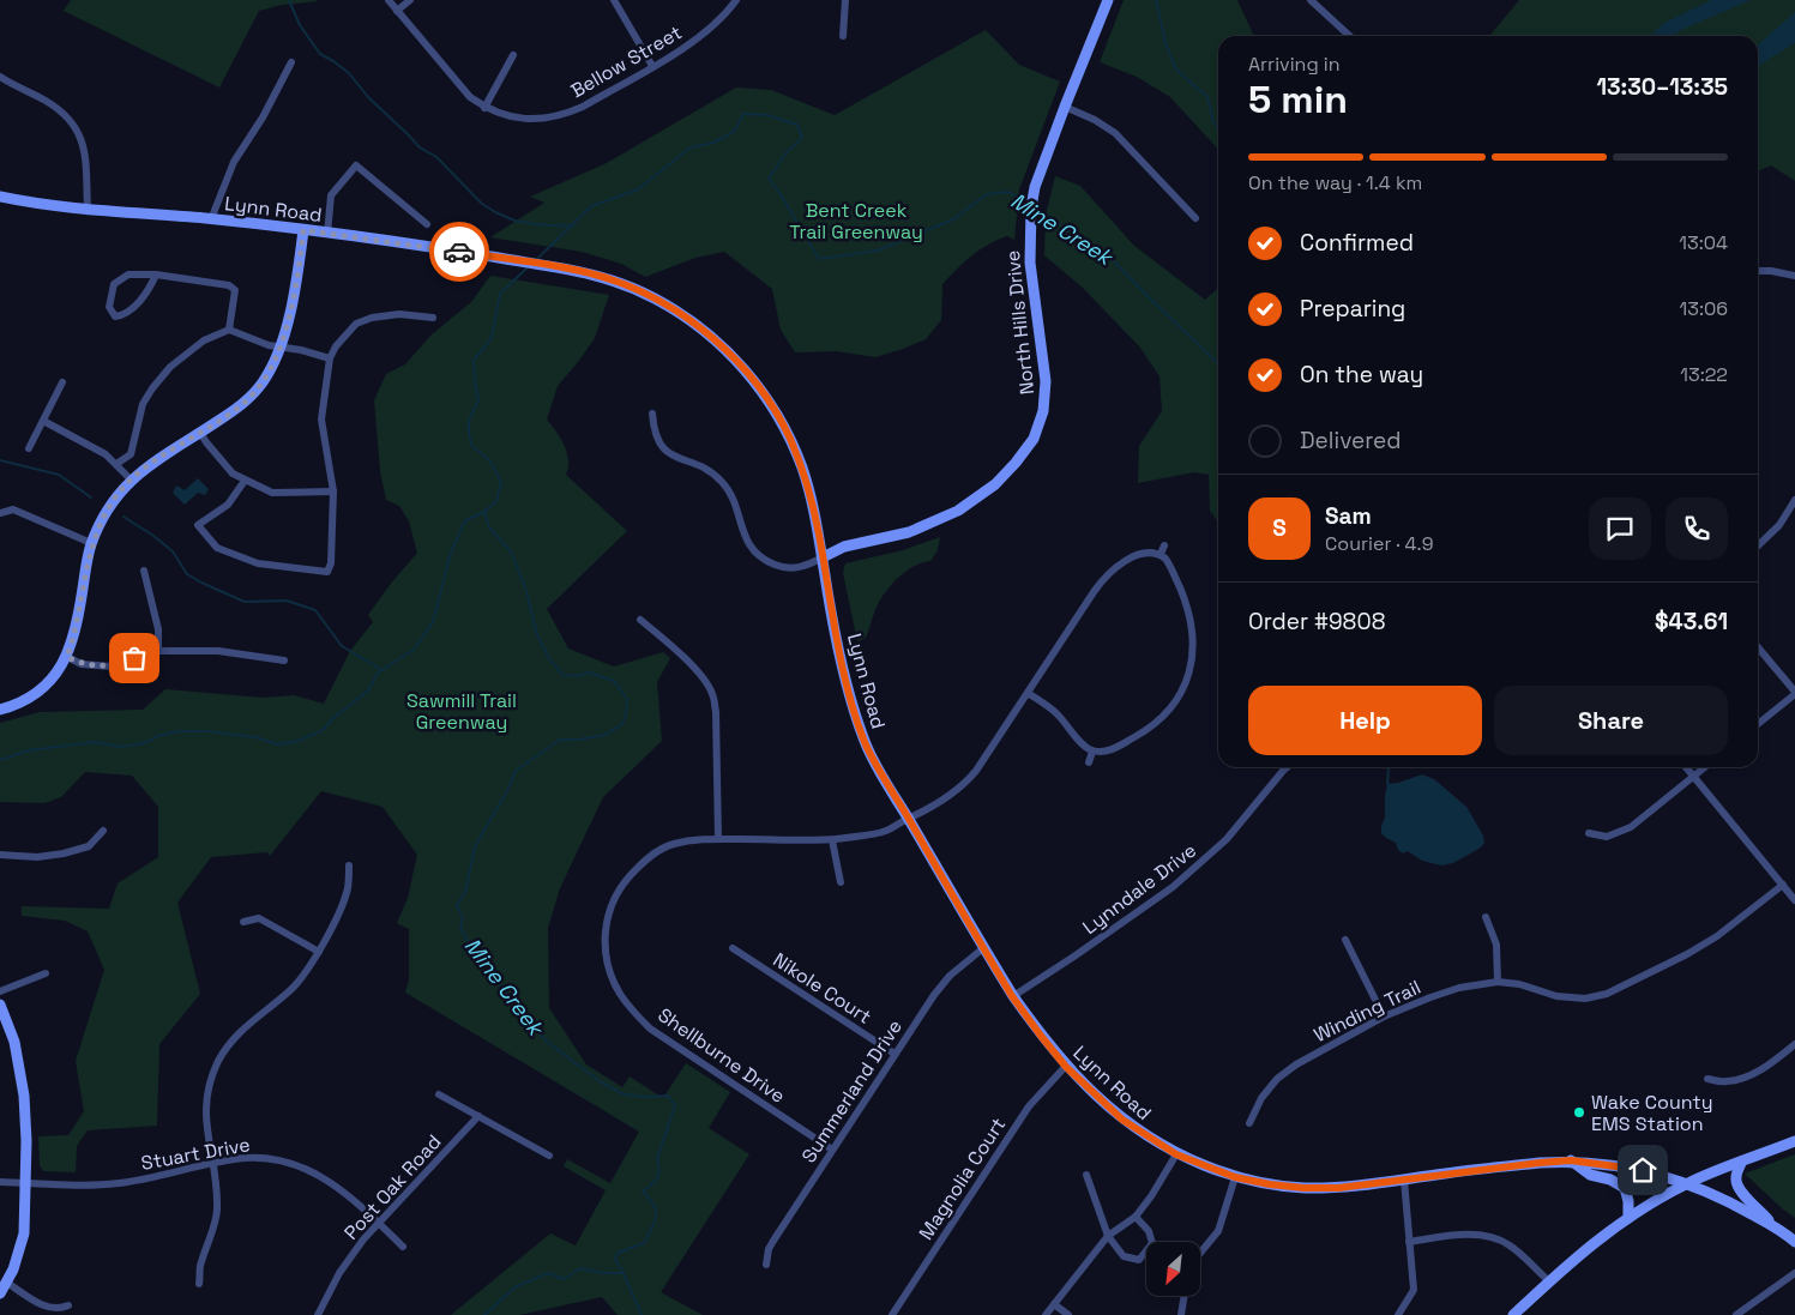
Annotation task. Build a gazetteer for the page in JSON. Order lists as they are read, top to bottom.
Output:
{
  "streets": {
    "main road": ["Lynn Road", "North Hills Drive"],
    "street": [
      "Bellow Street",
      "Lynndale Drive",
      "Nikole Court",
      "Winding Trail",
      "Shellburne Drive",
      "Summerland Drive",
      "Stuart Drive",
      "Magnolia Court",
      "Post Oak Road"
    ]
  },
  "crossings": [
    ["Lynn Road", "North Hills Drive"],
    ["Lynn Road", "Lynndale Drive"],
    ["Lynn Road", "Shellburne Drive"],
    ["Lynn Road", "Summerland Drive"],
    ["Lynn Road", "Magnolia Court"],
    ["Nikole Court", "Summerland Drive"],
    ["Shellburne Drive", "Summerland Drive"],
    ["Stuart Drive", "Post Oak Road"]
  ],
  "water": ["Mine Creek"],
  "parks": ["Bent Creek Trail Greenway", "Sawmill Trail Greenway"],
  "places": ["Wake County EMS Station"],
  "north": "bottom left",
  "page": {
    "heading": ["5 min", "Arriving in", "13:30–13:35"],
    "panel": [
      "Sam",
      "Courier · 4.9",
      "Order #9808",
      "$43.61"
    ],
    "bar": "On the way · 1.4 km",
    "list": [
      ["Confirmed", "13:04"],
      ["Preparing", "13:06"],
      ["On the way", "13:22"],
      "Delivered"
    ],
    "round": "S",
    "buttons": ["Help", "Share"]
  }
}
